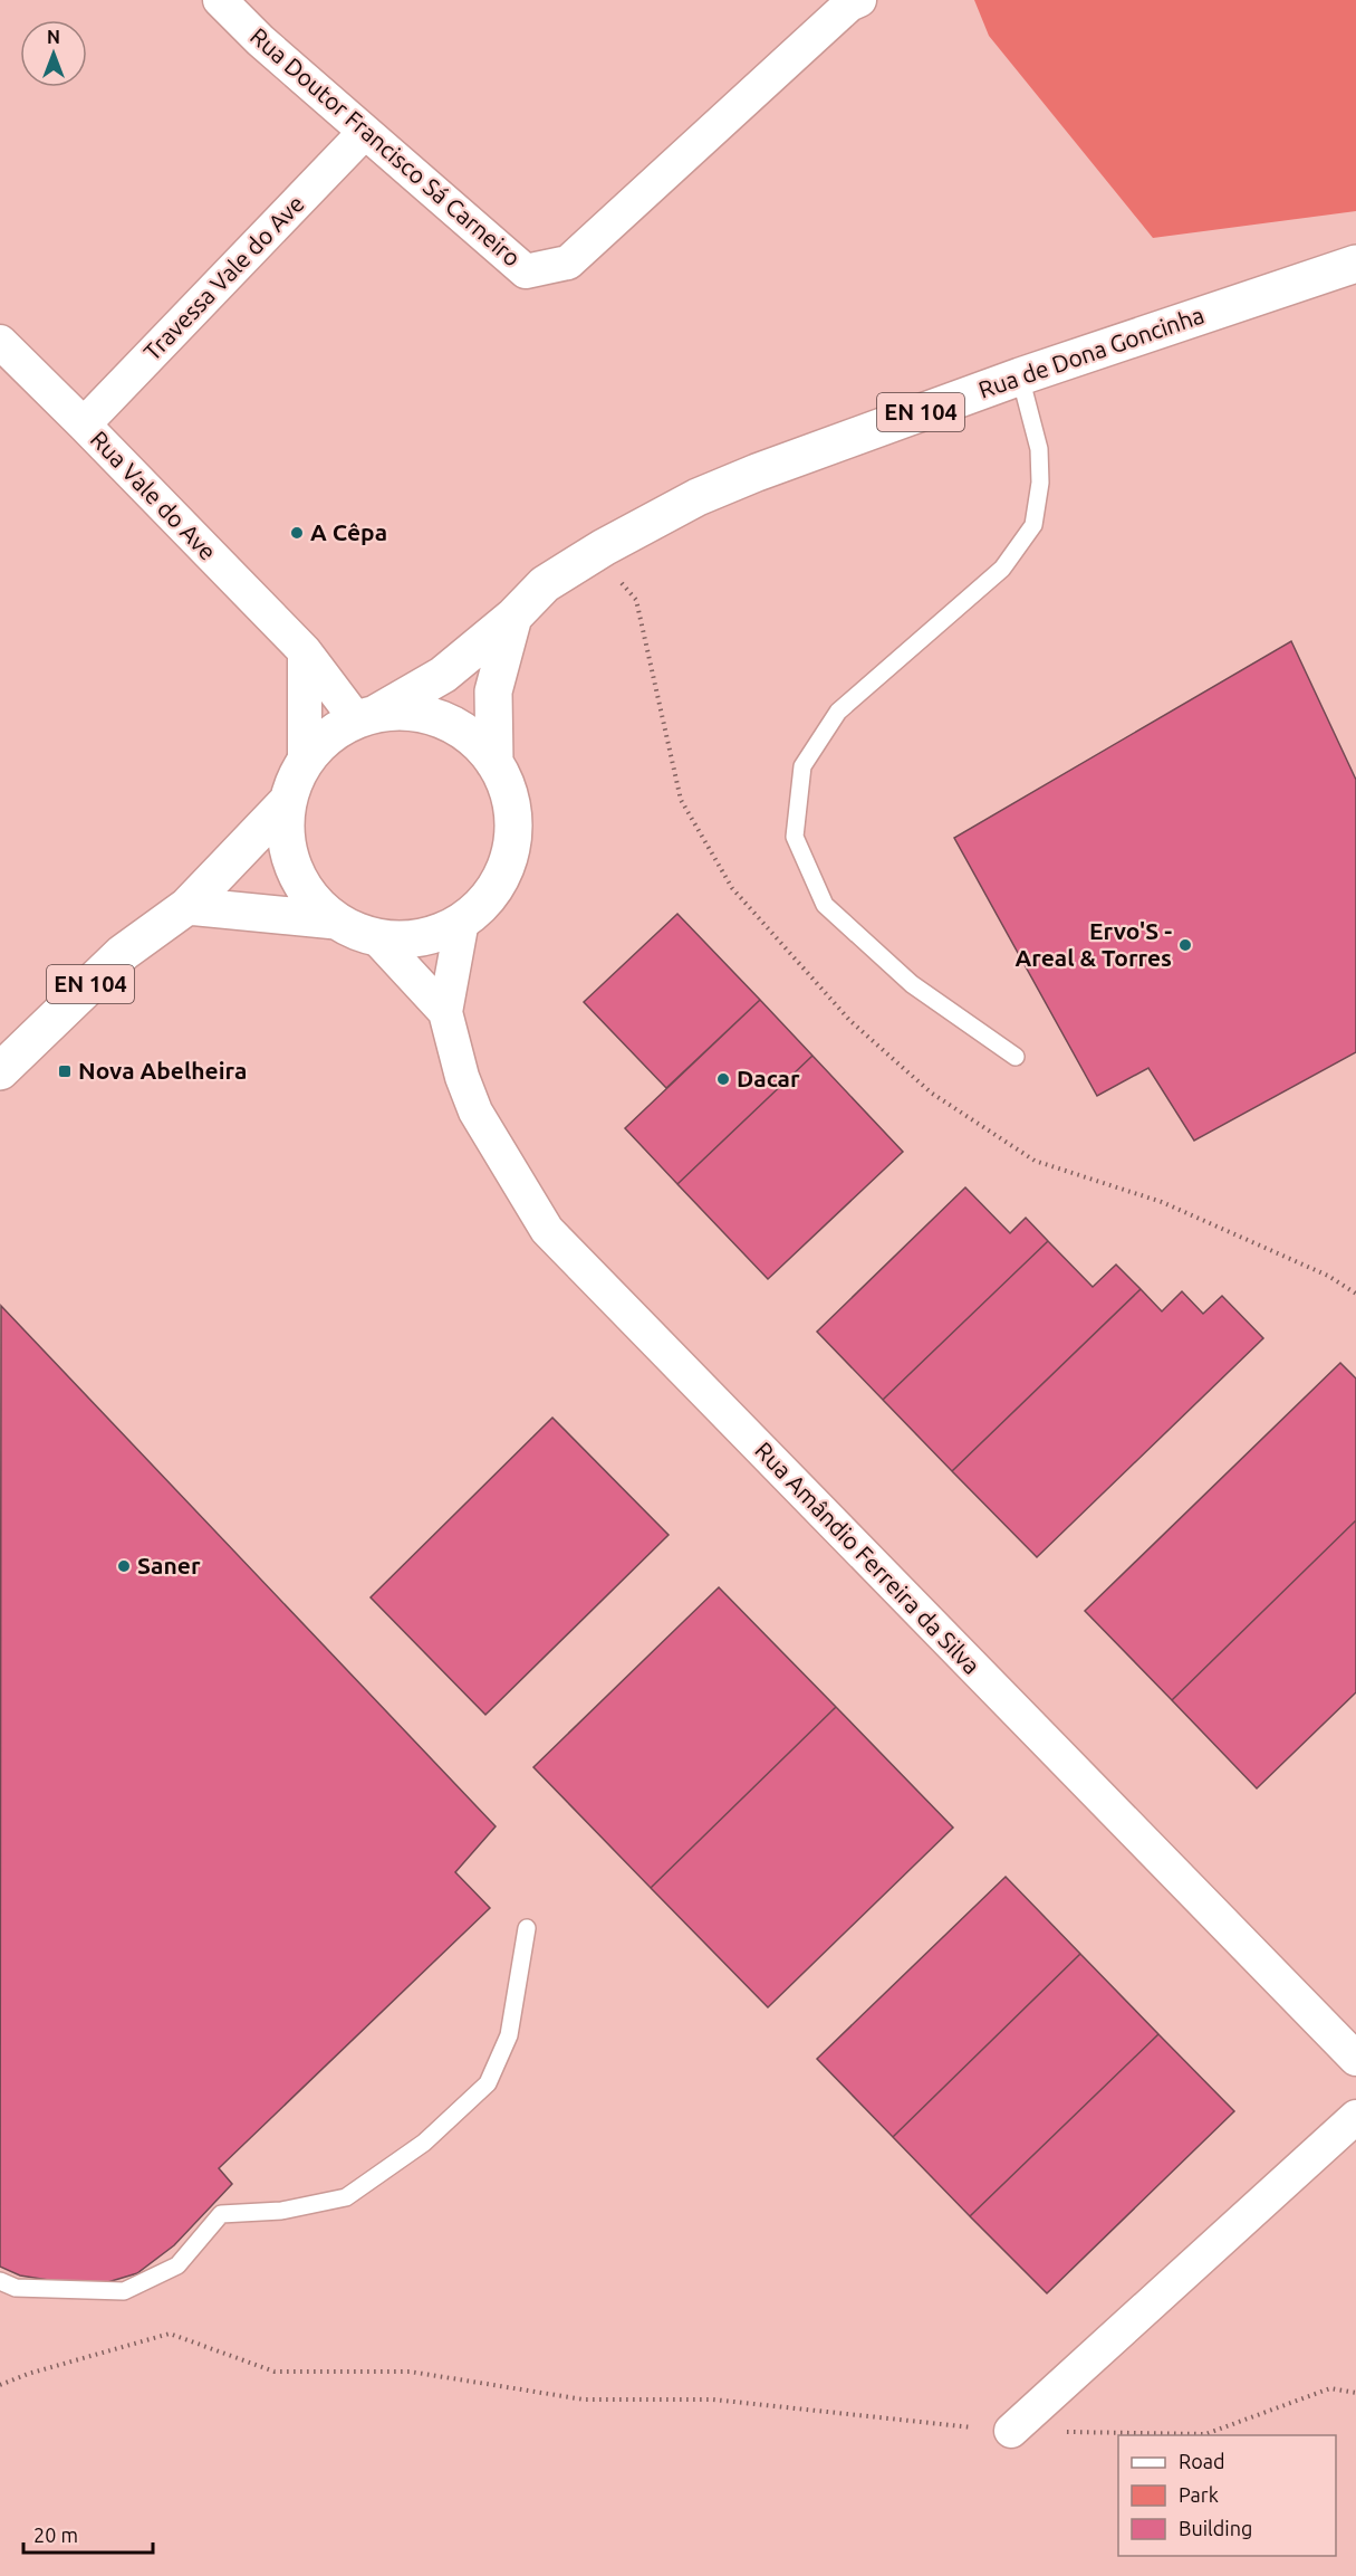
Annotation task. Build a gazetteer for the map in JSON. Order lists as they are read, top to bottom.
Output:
{
  "streets": {
    "main road": ["Rua de Dona Goncinha", "EN 104"],
    "street": [
      "Rua Doutor Francisco Sá Carneiro",
      "Travessa Vale do Ave",
      "Rua Vale do Ave",
      "Rua Amândio Ferreira da Silva"
    ]
  },
  "crossings": [
    ["Rua Doutor Francisco Sá Carneiro", "Travessa Vale do Ave"],
    ["Travessa Vale do Ave", "Rua Vale do Ave"],
    ["Rua de Dona Goncinha", "EN 104"],
    ["Rua de Dona Goncinha", "Rua Vale do Ave"],
    ["Rua de Dona Goncinha", "Rua Amândio Ferreira da Silva"],
    ["EN 104", "Rua Vale do Ave"],
    ["EN 104", "Rua Amândio Ferreira da Silva"],
    ["Rua Vale do Ave", "Rua Amândio Ferreira da Silva"]
  ],
  "places": {
    "other": [
      "A Cêpa",
      "Ervo'S - Areal & Torres",
      "Dacar",
      "Saner"
    ],
    "transit": ["Nova Abelheira"]
  },
  "legend": ["Road", "Park", "Building"],
  "scale_bar": "20 m",
  "north": "top"
}
